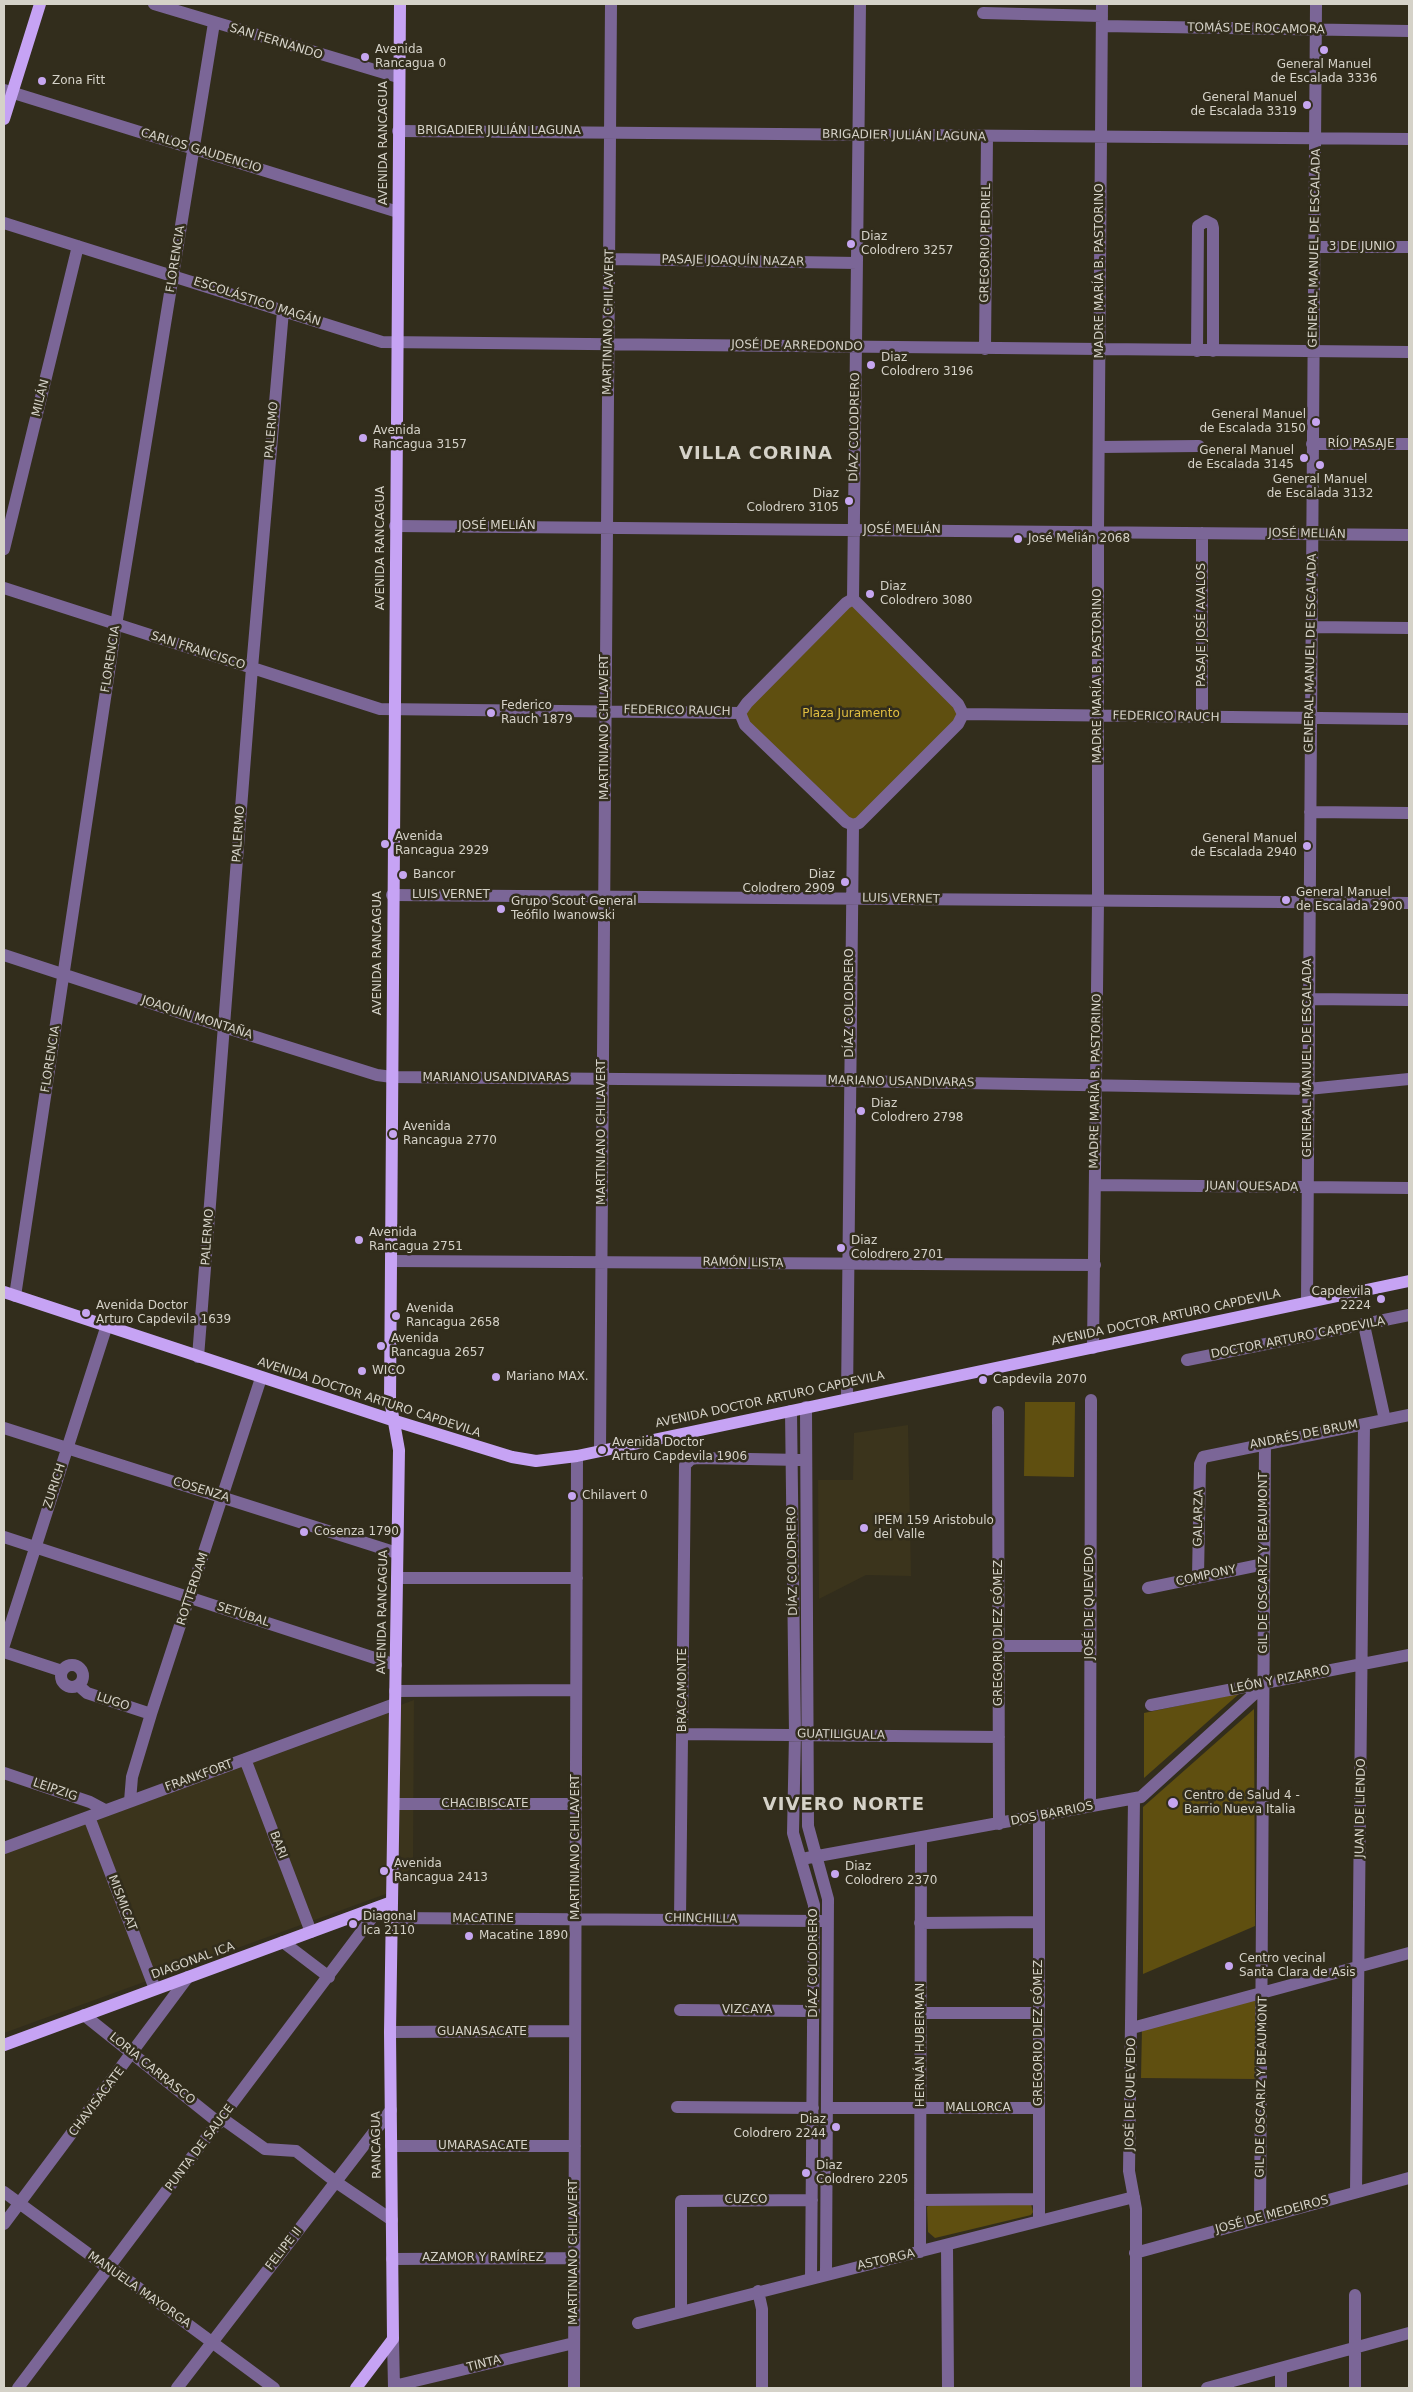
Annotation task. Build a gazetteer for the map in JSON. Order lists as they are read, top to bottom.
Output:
{
  "streets": {
    "main road": [
      "AVENIDA RANCAGUA",
      "AVENIDA DOCTOR ARTURO CAPDEVILA",
      "DIAGONAL ICA",
      "RANCAGUA"
    ],
    "street": [
      "TOMÁS DE ROCAMORA",
      "SAN FERNANDO",
      "BRIGADIER JULIÁN LAGUNA",
      "CARLOS GAUDENCIO",
      "GREGORIO PEDRIEL",
      "3 DE JUNIO",
      "GENERAL MANUEL DE ESCALADA",
      "FLORENCIA",
      "PASAJE JOAQUÍN NAZAR",
      "MADRE MARÍA B. PASTORINO",
      "ESCOLÁSTICO MAGÁN",
      "MARTINIANO CHILAVERT",
      "JOSÉ DE ARREDONDO",
      "MILÁN",
      "DÍAZ COLODRERO",
      "PALERMO",
      "RÍO PASAJE",
      "JOSÉ MELIÁN",
      "PASAJE JOSÉ AVALOS",
      "SAN FRANCISCO",
      "FEDERICO RAUCH",
      "LUIS VERNET",
      "JOAQUÍN MONTAÑA",
      "MARIANO USANDIVARAS",
      "JUAN QUESADA",
      "RAMÓN LISTA",
      "DOCTOR ARTURO CAPDEVILA",
      "ANDRÉS DE BRUM",
      "ZURICH",
      "COSENZA",
      "GALARZA",
      "GIL DE OSCARIZ Y BEAUMONT",
      "COMPONY",
      "ROTTERDAM",
      "JOSÉ DE QUEVEDO",
      "SETÚBAL",
      "GREGORIO DIEZ GÓMEZ",
      "LEÓN Y PIZARRO",
      "BRACAMONTE",
      "LUGO",
      "GUATILIGUALA",
      "FRANKFORT",
      "LEIPZIG",
      "CHACIBISCATE",
      "JUAN DE LIENDO",
      "DOS BARRIOS",
      "BARI",
      "MISMICAT",
      "MACATINE",
      "CHINCHILLA",
      "VIZCAYA",
      "GUANASACATE",
      "HERNÁN HUBERMAN",
      "LORIA CARRASCO",
      "CHAVISACATE",
      "MALLORCA",
      "UMARASACATE",
      "PUNTA DE SAUCE",
      "CUZCO",
      "JOSÉ DE MEDEIROS",
      "FELIPE II",
      "AZAMOR Y RAMÍREZ",
      "ASTORGA",
      "MANUELA MAYORGA",
      "TINTA"
    ]
  },
  "crossings": [
    ["TOMÁS DE ROCAMORA", "GENERAL MANUEL DE ESCALADA"],
    ["TOMÁS DE ROCAMORA", "MADRE MARÍA B. PASTORINO"],
    ["SAN FERNANDO", "AVENIDA RANCAGUA"],
    ["SAN FERNANDO", "FLORENCIA"],
    ["BRIGADIER JULIÁN LAGUNA", "AVENIDA RANCAGUA"],
    ["BRIGADIER JULIÁN LAGUNA", "GREGORIO PEDRIEL"],
    ["BRIGADIER JULIÁN LAGUNA", "GENERAL MANUEL DE ESCALADA"],
    ["BRIGADIER JULIÁN LAGUNA", "MADRE MARÍA B. PASTORINO"],
    ["BRIGADIER JULIÁN LAGUNA", "MARTINIANO CHILAVERT"],
    ["BRIGADIER JULIÁN LAGUNA", "DÍAZ COLODRERO"],
    ["AVENIDA RANCAGUA", "CARLOS GAUDENCIO"],
    ["AVENIDA RANCAGUA", "ESCOLÁSTICO MAGÁN"],
    ["AVENIDA RANCAGUA", "JOSÉ DE ARREDONDO"],
    ["AVENIDA RANCAGUA", "JOSÉ MELIÁN"],
    ["AVENIDA RANCAGUA", "SAN FRANCISCO"],
    ["AVENIDA RANCAGUA", "FEDERICO RAUCH"],
    ["AVENIDA RANCAGUA", "LUIS VERNET"],
    ["AVENIDA RANCAGUA", "JOAQUÍN MONTAÑA"],
    ["AVENIDA RANCAGUA", "MARIANO USANDIVARAS"],
    ["AVENIDA RANCAGUA", "RAMÓN LISTA"],
    ["AVENIDA RANCAGUA", "AVENIDA DOCTOR ARTURO CAPDEVILA"],
    ["AVENIDA RANCAGUA", "COSENZA"],
    ["AVENIDA RANCAGUA", "SETÚBAL"],
    ["AVENIDA RANCAGUA", "FRANKFORT"],
    ["AVENIDA RANCAGUA", "CHACIBISCATE"],
    ["AVENIDA RANCAGUA", "DIAGONAL ICA"],
    ["AVENIDA RANCAGUA", "RANCAGUA"],
    ["CARLOS GAUDENCIO", "FLORENCIA"],
    ["GREGORIO PEDRIEL", "JOSÉ DE ARREDONDO"],
    ["3 DE JUNIO", "GENERAL MANUEL DE ESCALADA"],
    ["GENERAL MANUEL DE ESCALADA", "JOSÉ DE ARREDONDO"],
    ["GENERAL MANUEL DE ESCALADA", "RÍO PASAJE"],
    ["GENERAL MANUEL DE ESCALADA", "JOSÉ MELIÁN"],
    ["GENERAL MANUEL DE ESCALADA", "FEDERICO RAUCH"],
    ["GENERAL MANUEL DE ESCALADA", "LUIS VERNET"],
    ["GENERAL MANUEL DE ESCALADA", "MARIANO USANDIVARAS"],
    ["GENERAL MANUEL DE ESCALADA", "JUAN QUESADA"],
    ["GENERAL MANUEL DE ESCALADA", "AVENIDA DOCTOR ARTURO CAPDEVILA"],
    ["FLORENCIA", "ESCOLÁSTICO MAGÁN"],
    ["FLORENCIA", "SAN FRANCISCO"],
    ["FLORENCIA", "JOAQUÍN MONTAÑA"],
    ["FLORENCIA", "AVENIDA DOCTOR ARTURO CAPDEVILA"],
    ["PASAJE JOAQUÍN NAZAR", "MARTINIANO CHILAVERT"],
    ["PASAJE JOAQUÍN NAZAR", "DÍAZ COLODRERO"],
    ["MADRE MARÍA B. PASTORINO", "JOSÉ DE ARREDONDO"],
    ["MADRE MARÍA B. PASTORINO", "JOSÉ MELIÁN"],
    ["MADRE MARÍA B. PASTORINO", "FEDERICO RAUCH"],
    ["MADRE MARÍA B. PASTORINO", "LUIS VERNET"],
    ["MADRE MARÍA B. PASTORINO", "MARIANO USANDIVARAS"],
    ["MADRE MARÍA B. PASTORINO", "JUAN QUESADA"],
    ["MADRE MARÍA B. PASTORINO", "RAMÓN LISTA"],
    ["MADRE MARÍA B. PASTORINO", "AVENIDA DOCTOR ARTURO CAPDEVILA"],
    ["ESCOLÁSTICO MAGÁN", "JOSÉ DE ARREDONDO"],
    ["ESCOLÁSTICO MAGÁN", "MILÁN"],
    ["ESCOLÁSTICO MAGÁN", "PALERMO"],
    ["MARTINIANO CHILAVERT", "JOSÉ DE ARREDONDO"],
    ["MARTINIANO CHILAVERT", "JOSÉ MELIÁN"],
    ["MARTINIANO CHILAVERT", "FEDERICO RAUCH"],
    ["MARTINIANO CHILAVERT", "LUIS VERNET"],
    ["MARTINIANO CHILAVERT", "MARIANO USANDIVARAS"],
    ["MARTINIANO CHILAVERT", "RAMÓN LISTA"],
    ["MARTINIANO CHILAVERT", "AVENIDA DOCTOR ARTURO CAPDEVILA"],
    ["MARTINIANO CHILAVERT", "CHACIBISCATE"],
    ["MARTINIANO CHILAVERT", "MACATINE"],
    ["MARTINIANO CHILAVERT", "CHINCHILLA"],
    ["MARTINIANO CHILAVERT", "GUANASACATE"],
    ["MARTINIANO CHILAVERT", "UMARASACATE"],
    ["MARTINIANO CHILAVERT", "AZAMOR Y RAMÍREZ"],
    ["MARTINIANO CHILAVERT", "TINTA"],
    ["JOSÉ DE ARREDONDO", "DÍAZ COLODRERO"],
    ["DÍAZ COLODRERO", "JOSÉ MELIÁN"],
    ["DÍAZ COLODRERO", "FEDERICO RAUCH"],
    ["DÍAZ COLODRERO", "LUIS VERNET"],
    ["DÍAZ COLODRERO", "MARIANO USANDIVARAS"],
    ["DÍAZ COLODRERO", "RAMÓN LISTA"],
    ["DÍAZ COLODRERO", "AVENIDA DOCTOR ARTURO CAPDEVILA"],
    ["DÍAZ COLODRERO", "BRACAMONTE"],
    ["DÍAZ COLODRERO", "GUATILIGUALA"],
    ["DÍAZ COLODRERO", "DOS BARRIOS"],
    ["DÍAZ COLODRERO", "CHINCHILLA"],
    ["DÍAZ COLODRERO", "VIZCAYA"],
    ["DÍAZ COLODRERO", "MALLORCA"],
    ["DÍAZ COLODRERO", "CUZCO"],
    ["DÍAZ COLODRERO", "ASTORGA"],
    ["PALERMO", "SAN FRANCISCO"],
    ["PALERMO", "JOAQUÍN MONTAÑA"],
    ["PALERMO", "AVENIDA DOCTOR ARTURO CAPDEVILA"],
    ["JOSÉ MELIÁN", "PASAJE JOSÉ AVALOS"],
    ["PASAJE JOSÉ AVALOS", "FEDERICO RAUCH"],
    ["SAN FRANCISCO", "FEDERICO RAUCH"],
    ["JOAQUÍN MONTAÑA", "MARIANO USANDIVARAS"],
    ["AVENIDA DOCTOR ARTURO CAPDEVILA", "ZURICH"],
    ["AVENIDA DOCTOR ARTURO CAPDEVILA", "ROTTERDAM"],
    ["ANDRÉS DE BRUM", "GALARZA"],
    ["ANDRÉS DE BRUM", "GIL DE OSCARIZ Y BEAUMONT"],
    ["ANDRÉS DE BRUM", "JUAN DE LIENDO"],
    ["ZURICH", "COSENZA"],
    ["ZURICH", "SETÚBAL"],
    ["COSENZA", "ROTTERDAM"],
    ["GALARZA", "COMPONY"],
    ["GIL DE OSCARIZ Y BEAUMONT", "COMPONY"],
    ["GIL DE OSCARIZ Y BEAUMONT", "LEÓN Y PIZARRO"],
    ["GIL DE OSCARIZ Y BEAUMONT", "DOS BARRIOS"],
    ["GIL DE OSCARIZ Y BEAUMONT", "JOSÉ DE MEDEIROS"],
    ["ROTTERDAM", "SETÚBAL"],
    ["ROTTERDAM", "LUGO"],
    ["ROTTERDAM", "FRANKFORT"],
    ["JOSÉ DE QUEVEDO", "DOS BARRIOS"],
    ["JOSÉ DE QUEVEDO", "JOSÉ DE MEDEIROS"],
    ["JOSÉ DE QUEVEDO", "ASTORGA"],
    ["GREGORIO DIEZ GÓMEZ", "GUATILIGUALA"],
    ["GREGORIO DIEZ GÓMEZ", "DOS BARRIOS"],
    ["GREGORIO DIEZ GÓMEZ", "MALLORCA"],
    ["GREGORIO DIEZ GÓMEZ", "ASTORGA"],
    ["LEÓN Y PIZARRO", "JUAN DE LIENDO"],
    ["LEÓN Y PIZARRO", "DOS BARRIOS"],
    ["BRACAMONTE", "GUATILIGUALA"],
    ["BRACAMONTE", "CHINCHILLA"],
    ["FRANKFORT", "LEIPZIG"],
    ["FRANKFORT", "BARI"],
    ["FRANKFORT", "MISMICAT"],
    ["JUAN DE LIENDO", "JOSÉ DE MEDEIROS"],
    ["DOS BARRIOS", "HERNÁN HUBERMAN"],
    ["BARI", "DIAGONAL ICA"],
    ["MISMICAT", "DIAGONAL ICA"],
    ["MACATINE", "CHINCHILLA"],
    ["MACATINE", "RANCAGUA"],
    ["DIAGONAL ICA", "LORIA CARRASCO"],
    ["DIAGONAL ICA", "CHAVISACATE"],
    ["DIAGONAL ICA", "RANCAGUA"],
    ["DIAGONAL ICA", "PUNTA DE SAUCE"],
    ["GUANASACATE", "RANCAGUA"],
    ["HERNÁN HUBERMAN", "MALLORCA"],
    ["HERNÁN HUBERMAN", "ASTORGA"],
    ["LORIA CARRASCO", "CHAVISACATE"],
    ["LORIA CARRASCO", "RANCAGUA"],
    ["LORIA CARRASCO", "PUNTA DE SAUCE"],
    ["LORIA CARRASCO", "FELIPE II"],
    ["CHAVISACATE", "MANUELA MAYORGA"],
    ["RANCAGUA", "UMARASACATE"],
    ["RANCAGUA", "FELIPE II"],
    ["RANCAGUA", "AZAMOR Y RAMÍREZ"],
    ["RANCAGUA", "TINTA"],
    ["PUNTA DE SAUCE", "MANUELA MAYORGA"],
    ["CUZCO", "ASTORGA"],
    ["FELIPE II", "MANUELA MAYORGA"]
  ],
  "districts": ["VILLA CORINA", "VIVERO NORTE"],
  "parks": ["Plaza Juramento"],
  "places": [
    "General Manuel de Escalada 3336",
    "Avenida Rancagua 0",
    "Zona Fitt",
    "General Manuel de Escalada 3319",
    "Diaz Colodrero 3257",
    "Diaz Colodrero 3196",
    "General Manuel de Escalada 3150",
    "Avenida Rancagua 3157",
    "General Manuel de Escalada 3145",
    "General Manuel de Escalada 3132",
    "Diaz Colodrero 3105",
    "José Melián 2068",
    "Diaz Colodrero 3080",
    "Federico Rauch 1879",
    "Avenida Rancagua 2929",
    "General Manuel de Escalada 2940",
    "Bancor",
    "Diaz Colodrero 2909",
    "General Manuel de Escalada 2900",
    "Grupo Scout General Teófilo Iwanowski",
    "Diaz Colodrero 2798",
    "Avenida Rancagua 2770",
    "Avenida Rancagua 2751",
    "Diaz Colodrero 2701",
    "Capdevila 2224",
    "Avenida Doctor Arturo Capdevila 1639",
    "Avenida Rancagua 2658",
    "Avenida Rancagua 2657",
    "WICO",
    "Mariano MAX.",
    "Capdevila 2070",
    "Avenida Doctor Arturo Capdevila 1906",
    "Chilavert 0",
    "IPEM 159 Aristobulo del Valle",
    "Cosenza 1790",
    "Centro de Salud 4 - Barrio Nueva Italia",
    "Avenida Rancagua 2413",
    "Diaz Colodrero 2370",
    "Diagonal Ica 2110",
    "Macatine 1890",
    "Centro vecinal Santa Clara de Asis",
    "Diaz Colodrero 2244",
    "Diaz Colodrero 2205"
  ]
}
